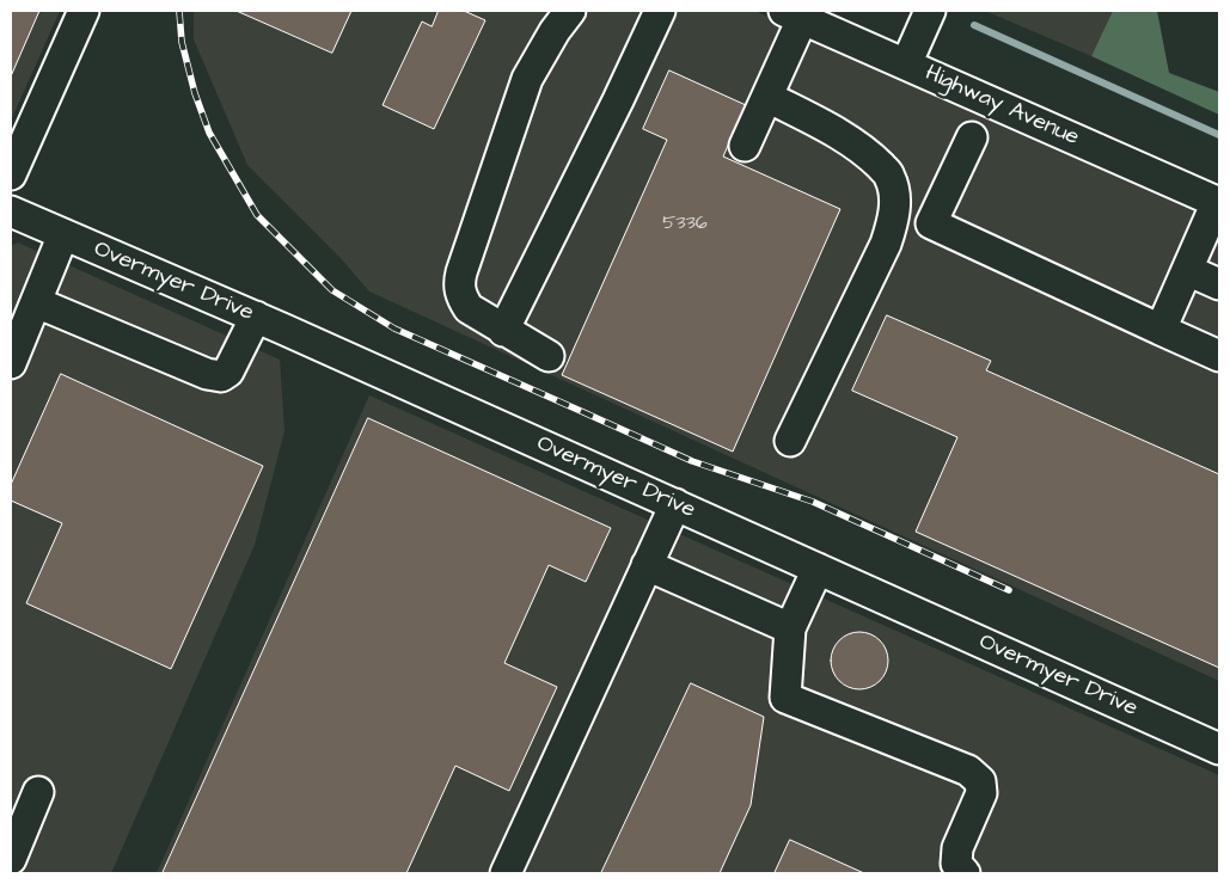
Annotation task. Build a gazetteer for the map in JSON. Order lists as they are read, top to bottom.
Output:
{
  "streets": {
    "street": ["Highway Avenue", "Overmyer Drive"]
  },
  "house_numbers": ["5336"]
}
